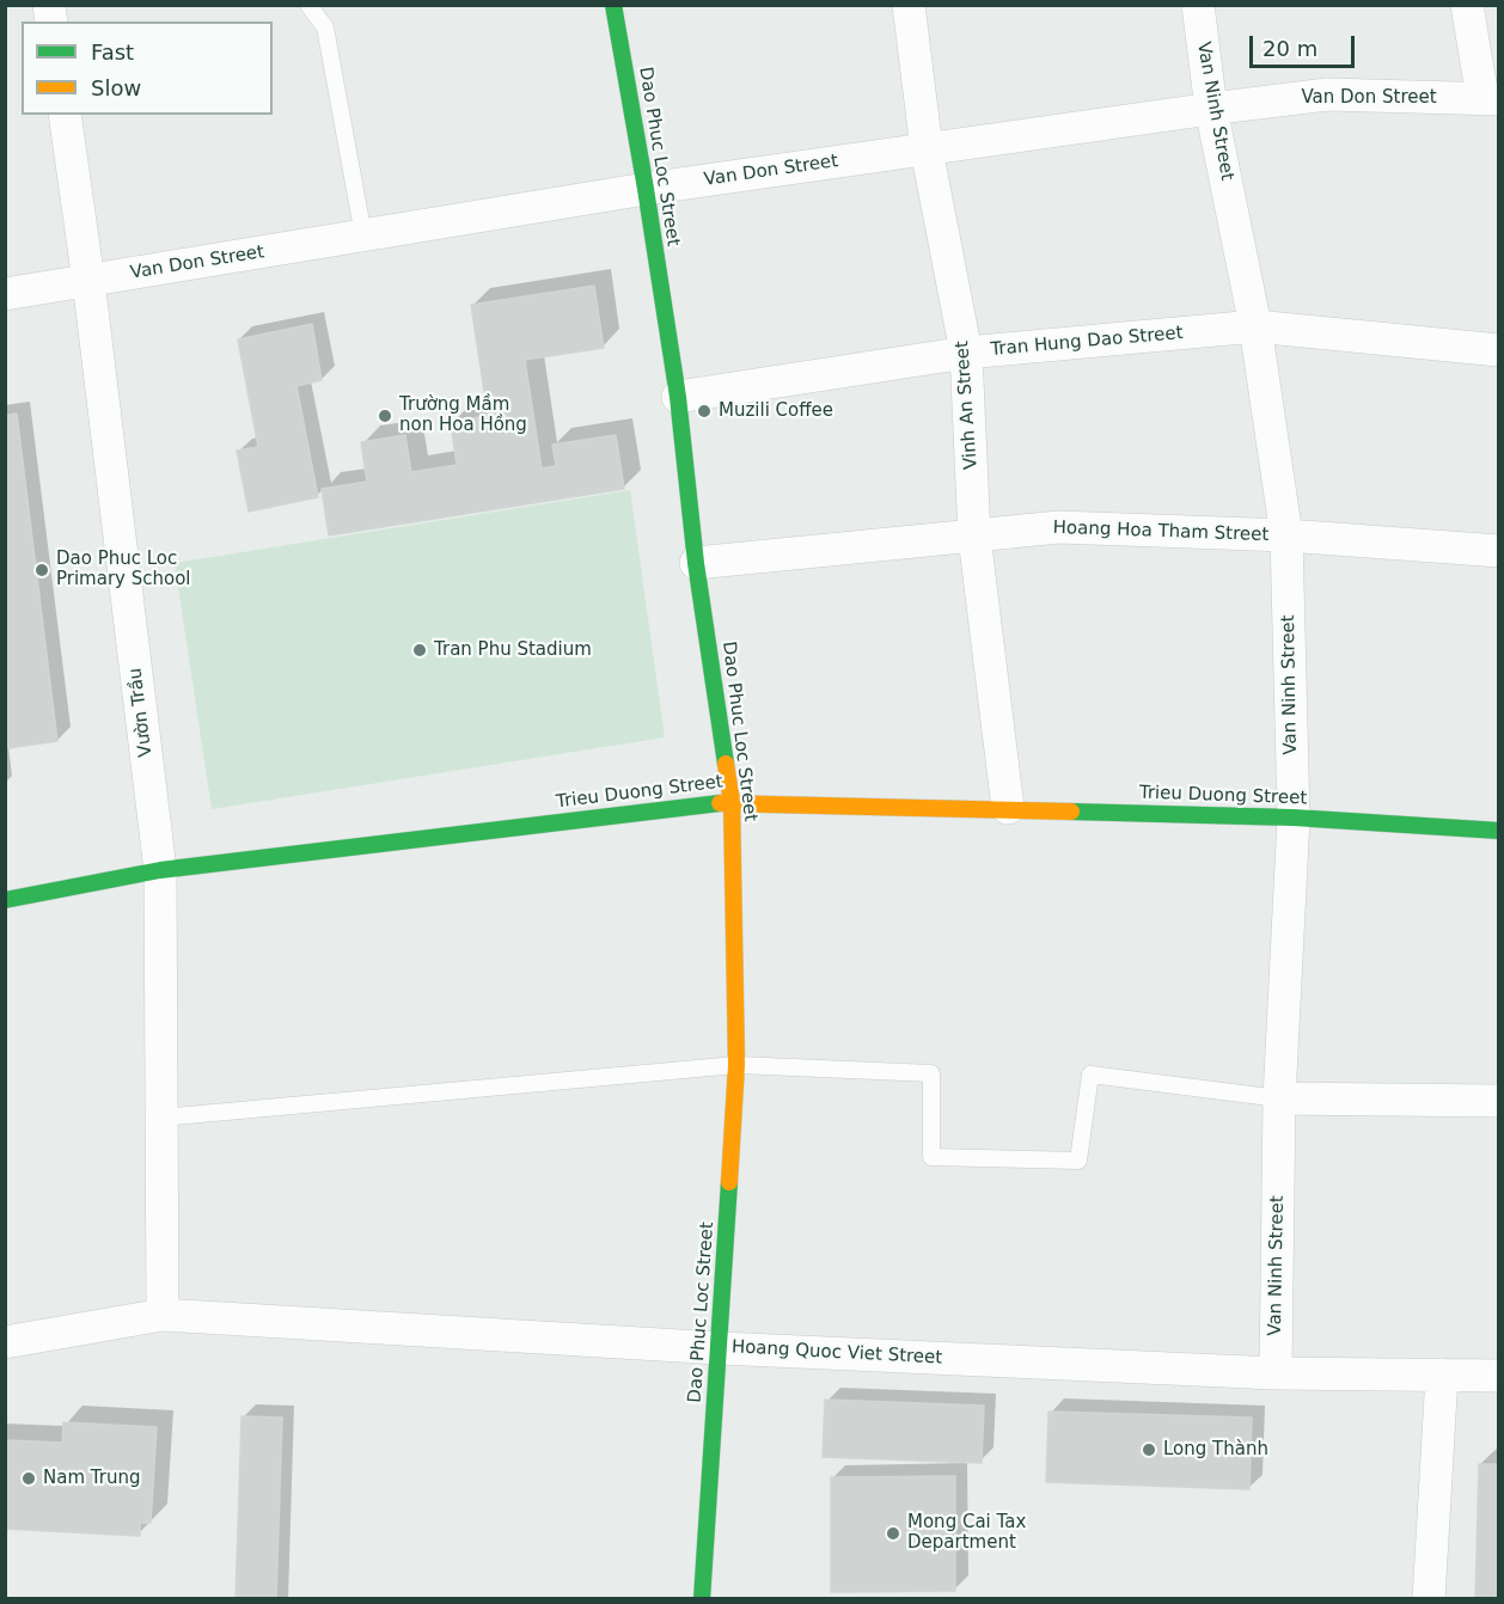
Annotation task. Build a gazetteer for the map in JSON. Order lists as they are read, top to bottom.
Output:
{
  "streets": {
    "street": [
      "Van Don Street",
      "Van Ninh Street",
      "Dao Phuc Loc Street",
      "Tran Hung Dao Street",
      "Vinh An Street",
      "Hoang Hoa Tham Street",
      "Vườn Trầu",
      "Trieu Duong Street",
      "Hoang Quoc Viet Street"
    ]
  },
  "crossings": [
    ["Van Don Street", "Van Ninh Street"],
    ["Van Don Street", "Dao Phuc Loc Street"],
    ["Van Don Street", "Vinh An Street"],
    ["Van Don Street", "Vườn Trầu"],
    ["Van Ninh Street", "Tran Hung Dao Street"],
    ["Van Ninh Street", "Hoang Hoa Tham Street"],
    ["Van Ninh Street", "Trieu Duong Street"],
    ["Van Ninh Street", "Hoang Quoc Viet Street"],
    ["Dao Phuc Loc Street", "Tran Hung Dao Street"],
    ["Dao Phuc Loc Street", "Hoang Hoa Tham Street"],
    ["Dao Phuc Loc Street", "Trieu Duong Street"],
    ["Dao Phuc Loc Street", "Hoang Quoc Viet Street"],
    ["Tran Hung Dao Street", "Vinh An Street"],
    ["Vinh An Street", "Hoang Hoa Tham Street"],
    ["Vinh An Street", "Trieu Duong Street"],
    ["Vườn Trầu", "Trieu Duong Street"],
    ["Vườn Trầu", "Hoang Quoc Viet Street"]
  ],
  "places": [
    "Muzili Coffee",
    "Trường Mầm non Hoa Hồng",
    "Dao Phuc Loc Primary School",
    "Tran Phu Stadium",
    "Long Thành",
    "Nam Trung",
    "Mong Cai Tax Department"
  ],
  "legend": ["Fast", "Slow"],
  "scale_bar": "20 m"
}
